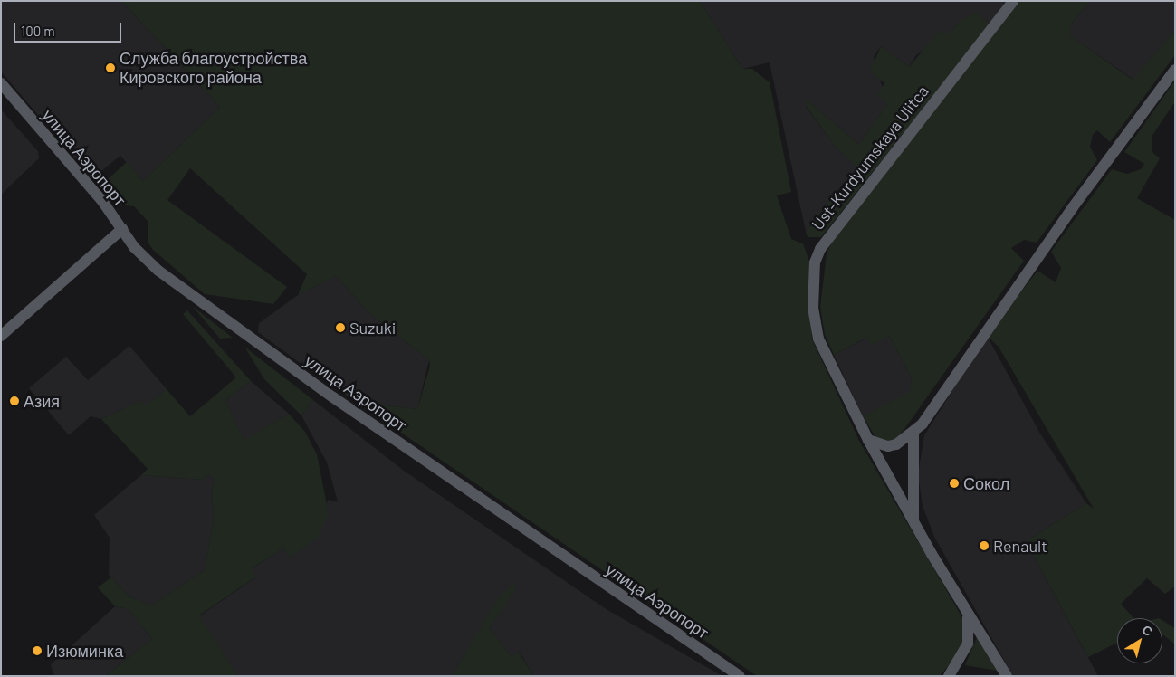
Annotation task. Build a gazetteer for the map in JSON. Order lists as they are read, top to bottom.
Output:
{
  "streets": {
    "main road": ["улица Аэропорт", "Ust-Kurdyumskaya Ulitca"]
  },
  "places": [
    "Служба благоустройства Кировского района",
    "Suzuki",
    "Азия",
    "Сокол",
    "Renault",
    "Изюминка"
  ],
  "scale_bar": "100 m",
  "north": "top right"
}
